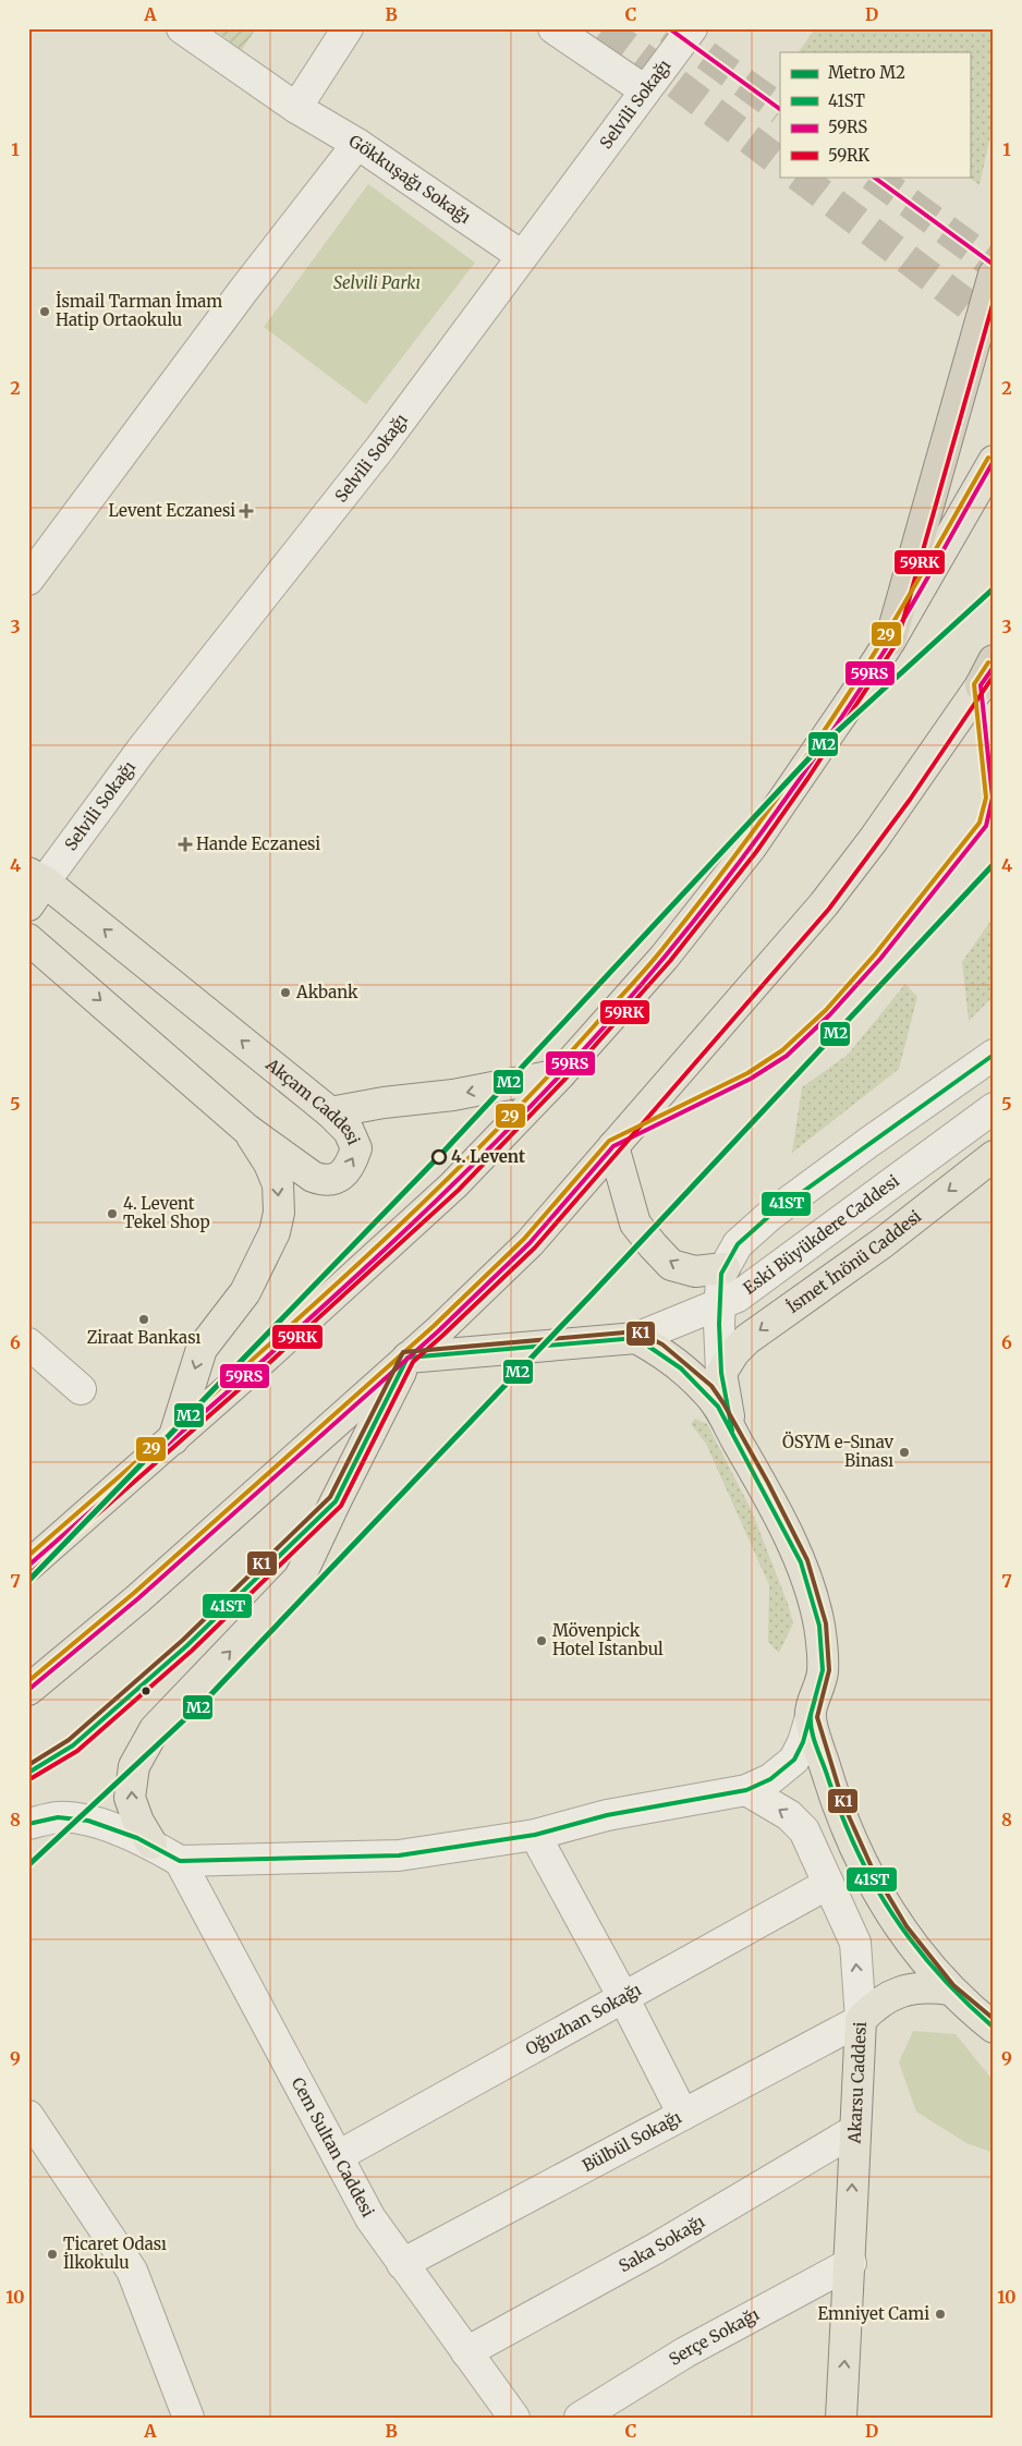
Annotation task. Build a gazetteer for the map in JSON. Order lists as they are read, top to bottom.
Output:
{
  "streets": {
    "main road": ["Akçam Caddesi", "İsmet İnönü Caddesi", "Akarsu Caddesi"],
    "street": [
      "Selvili Sokağı",
      "Gökkuşağı Sokağı",
      "Eski Büyükdere Caddesi",
      "Oğuzhan Sokağı",
      "Bülbül Sokağı",
      "Cem Sultan Caddesi",
      "Saka Sokağı",
      "Serçe Sokağı"
    ]
  },
  "crossings": [
    ["Selvili Sokağı", "Gökkuşağı Sokağı"],
    ["Selvili Sokağı", "Akçam Caddesi"],
    ["Oğuzhan Sokağı", "Akarsu Caddesi"],
    ["Oğuzhan Sokağı", "Cem Sultan Caddesi"],
    ["Akarsu Caddesi", "Bülbül Sokağı"],
    ["Akarsu Caddesi", "Saka Sokağı"],
    ["Akarsu Caddesi", "Serçe Sokağı"],
    ["Bülbül Sokağı", "Cem Sultan Caddesi"],
    ["Cem Sultan Caddesi", "Saka Sokağı"]
  ],
  "one_way": ["Akarsu Caddesi"],
  "parks": ["Selvili Parkı"],
  "places": {
    "other": [
      "İsmail Tarman İmam Hatip Ortaokulu",
      "Akbank",
      "4. Levent",
      "4. Levent Tekel Shop",
      "Ziraat Bankası",
      "ÖSYM e-Sınav Binası",
      "Mövenpick Hotel Istanbul",
      "Ticaret Odası İlkokulu",
      "Emniyet Cami"
    ],
    "health": ["Levent Eczanesi", "Hande Eczanesi"]
  },
  "lines": [
    "transit line 59RS",
    "transit line 59RK",
    "transit line 29",
    "metro line M2",
    "transit line 41ST",
    "transit line K1"
  ],
  "legend": [
    "Metro M2",
    "41ST",
    "59RS",
    "59RK"
  ],
  "grid": {
    "columns": [
      "A",
      "B",
      "C",
      "D"
    ],
    "rows": [
      "1",
      "2",
      "3",
      "4",
      "5",
      "6",
      "7",
      "8",
      "9",
      "10"
    ]
  }
}
